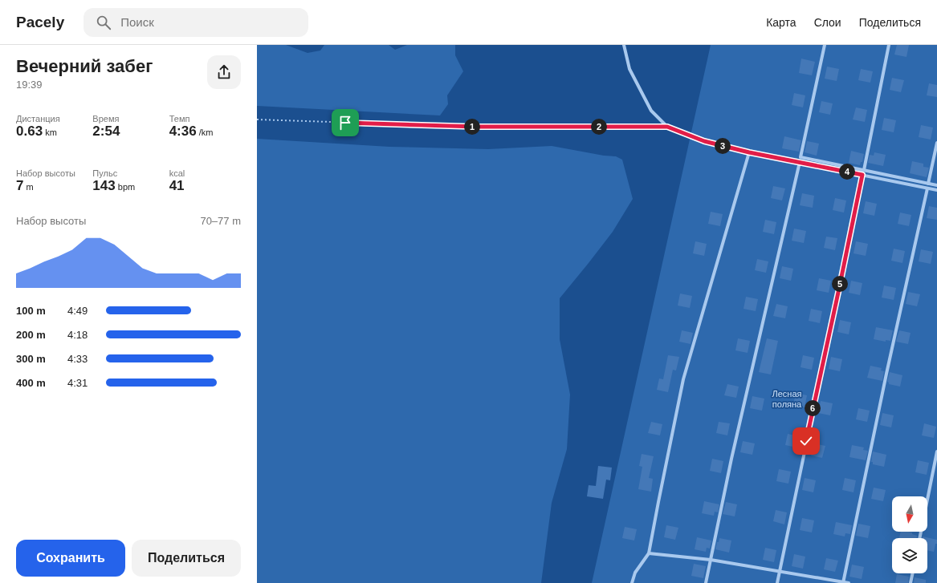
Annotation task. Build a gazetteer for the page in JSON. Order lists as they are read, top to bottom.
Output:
{
  "parks": ["Лесная поляна"],
  "north": "bottom",
  "page": {
    "header": "Pacely",
    "search": "Поиск",
    "nav": ["Карта", "Слои", "Поделиться"],
    "heading": ["Вечерний забег", "19:39"],
    "stats": [
      ["Дистанция", "0.63 km"],
      ["Время", "2:54"],
      ["Темп", "4:36 /km"],
      ["Набор высоты", "7 m"],
      ["Пульс", "143 bpm"],
      ["kcal", "41"]
    ],
    "pins": [
      "1",
      "2",
      "3",
      "4",
      "5",
      "6"
    ],
    "chart": ["Набор высоты", "70–77 m"],
    "list": [
      {
        "name": "100 m",
        "note": "4:49"
      },
      {
        "name": "200 m",
        "note": "4:18"
      },
      {
        "name": "300 m",
        "note": "4:33"
      },
      {
        "name": "400 m",
        "note": "4:31"
      }
    ],
    "buttons": ["Сохранить", "Поделиться"]
  }
}
